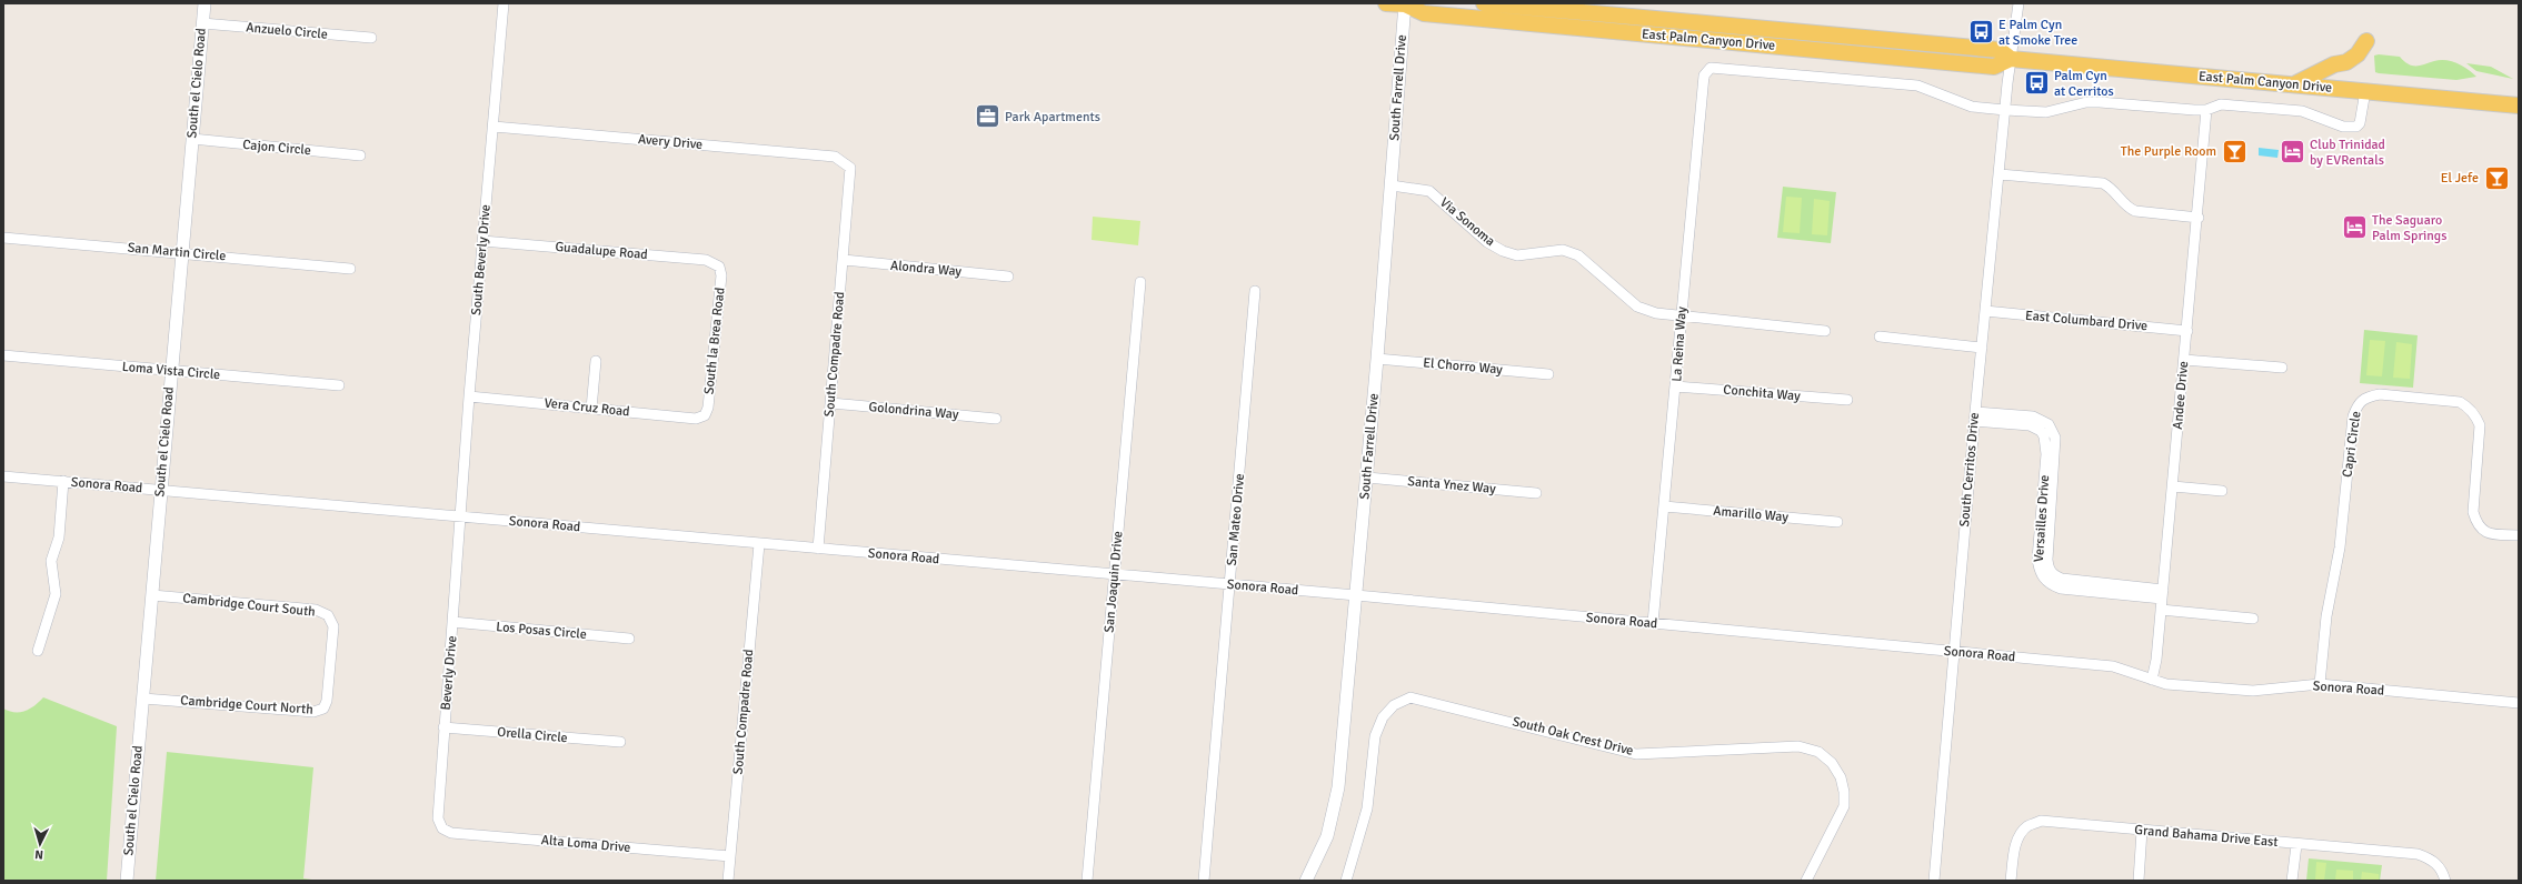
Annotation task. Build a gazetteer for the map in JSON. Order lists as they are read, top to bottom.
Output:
{
  "streets": {
    "main road": ["East Palm Canyon Drive"],
    "street": [
      "Anzuelo Circle",
      "South el Cielo Road",
      "South Farrell Drive",
      "Avery Drive",
      "Cajon Circle",
      "Via Sonoma",
      "Guadalupe Road",
      "San Martin Circle",
      "South Beverly Drive",
      "Alondra Way",
      "East Columbard Drive",
      "South la Brea Road",
      "La Reina Way",
      "South Compadre Road",
      "El Chorro Way",
      "Loma Vista Circle",
      "Conchita Way",
      "Andee Drive",
      "Vera Cruz Road",
      "Golondrina Way",
      "Capri Circle",
      "South Cerritos Drive",
      "Sonora Road",
      "Santa Ynez Way",
      "Amarillo Way",
      "Versailles Drive",
      "San Mateo Drive",
      "San Joaquin Drive",
      "Cambridge Court South",
      "Los Posas Circle",
      "Beverly Drive",
      "Cambridge Court North",
      "Orella Circle",
      "South Oak Crest Drive",
      "Grand Bahama Drive East",
      "Alta Loma Drive"
    ]
  },
  "crossings": [
    ["Anzuelo Circle", "South el Cielo Road"],
    ["East Palm Canyon Drive", "South Farrell Drive"],
    ["East Palm Canyon Drive", "South Cerritos Drive"],
    ["South el Cielo Road", "Cajon Circle"],
    ["South el Cielo Road", "San Martin Circle"],
    ["South el Cielo Road", "Loma Vista Circle"],
    ["South el Cielo Road", "Sonora Road"],
    ["South el Cielo Road", "Cambridge Court South"],
    ["South el Cielo Road", "Cambridge Court North"],
    ["South Farrell Drive", "Via Sonoma"],
    ["South Farrell Drive", "El Chorro Way"],
    ["South Farrell Drive", "Sonora Road"],
    ["South Farrell Drive", "Santa Ynez Way"],
    ["Avery Drive", "South Beverly Drive"],
    ["Avery Drive", "South Compadre Road"],
    ["Via Sonoma", "La Reina Way"],
    ["Guadalupe Road", "South Beverly Drive"],
    ["Guadalupe Road", "South la Brea Road"],
    ["South Beverly Drive", "Vera Cruz Road"],
    ["South Beverly Drive", "Sonora Road"],
    ["South Beverly Drive", "Beverly Drive"],
    ["Alondra Way", "South Compadre Road"],
    ["East Columbard Drive", "Andee Drive"],
    ["East Columbard Drive", "South Cerritos Drive"],
    ["South la Brea Road", "Vera Cruz Road"],
    ["La Reina Way", "Conchita Way"],
    ["La Reina Way", "South Cerritos Drive"],
    ["La Reina Way", "Sonora Road"],
    ["La Reina Way", "Amarillo Way"],
    ["South Compadre Road", "Golondrina Way"],
    ["South Compadre Road", "Sonora Road"],
    ["South Compadre Road", "Alta Loma Drive"],
    ["Andee Drive", "Sonora Road"],
    ["Andee Drive", "Versailles Drive"],
    ["Capri Circle", "Sonora Road"],
    ["South Cerritos Drive", "Sonora Road"],
    ["South Cerritos Drive", "Versailles Drive"],
    ["Sonora Road", "San Mateo Drive"],
    ["Sonora Road", "San Joaquin Drive"],
    ["Sonora Road", "Beverly Drive"],
    ["Cambridge Court South", "Cambridge Court North"],
    ["Los Posas Circle", "Beverly Drive"],
    ["Beverly Drive", "Orella Circle"],
    ["Beverly Drive", "Alta Loma Drive"]
  ],
  "places": {
    "bus stop": ["E Palm Cyn at Smoke Tree", "Palm Cyn at Cerritos"],
    "office": ["Park Apartments"],
    "bar": ["The Purple Room", "El Jefe"],
    "hotel": ["Club Trinidad by EVRentals", "The Saguaro Palm Springs"]
  },
  "north": "bottom"
}
